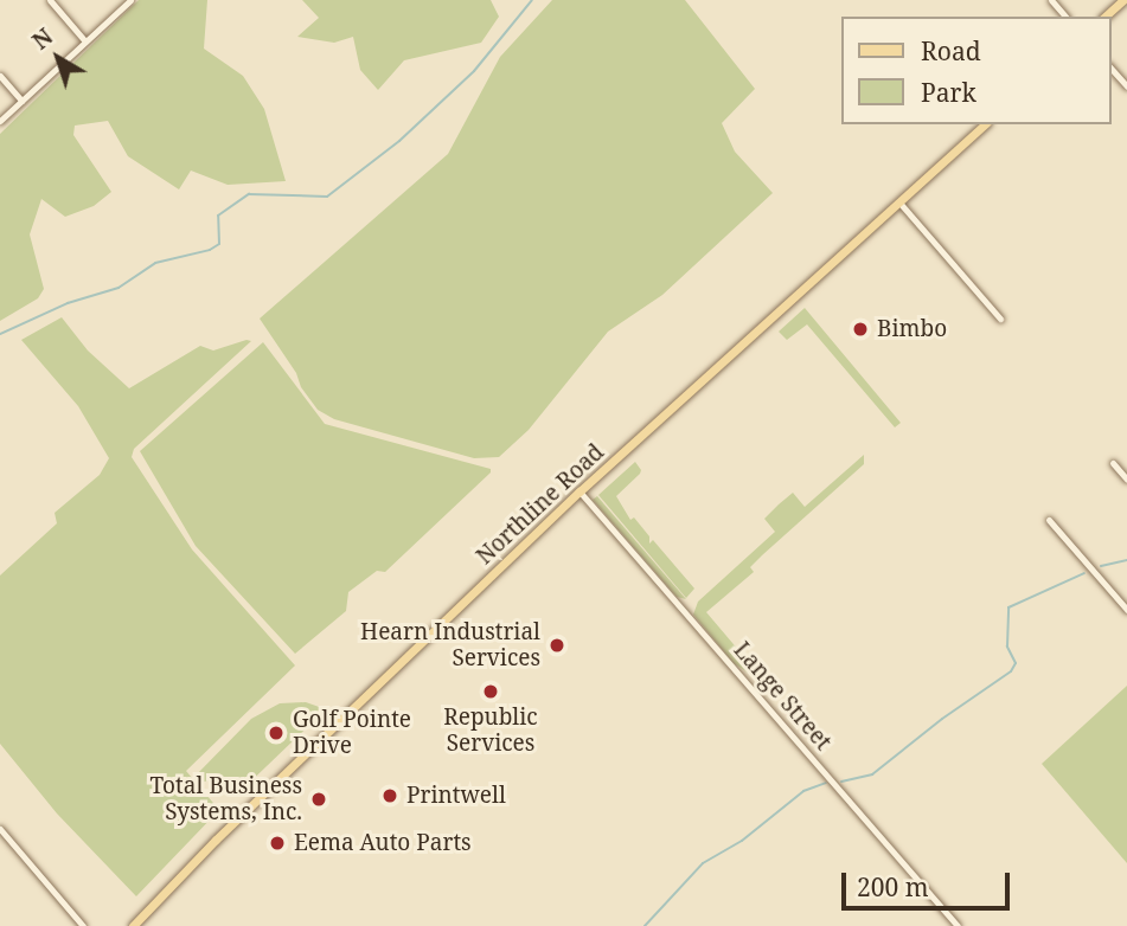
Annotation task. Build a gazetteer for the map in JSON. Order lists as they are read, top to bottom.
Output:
{
  "streets": {
    "main road": ["Northline Road"],
    "street": ["Lange Street"]
  },
  "crossings": [
    ["Northline Road", "Lange Street"]
  ],
  "places": [
    "Bimbo",
    "Hearn Industrial Services",
    "Republic Services",
    "Golf Pointe Drive",
    "Printwell",
    "Total Business Systems, Inc.",
    "Eema Auto Parts"
  ],
  "legend": ["Road", "Park"],
  "scale_bar": "200 m",
  "north": "top left"
}
